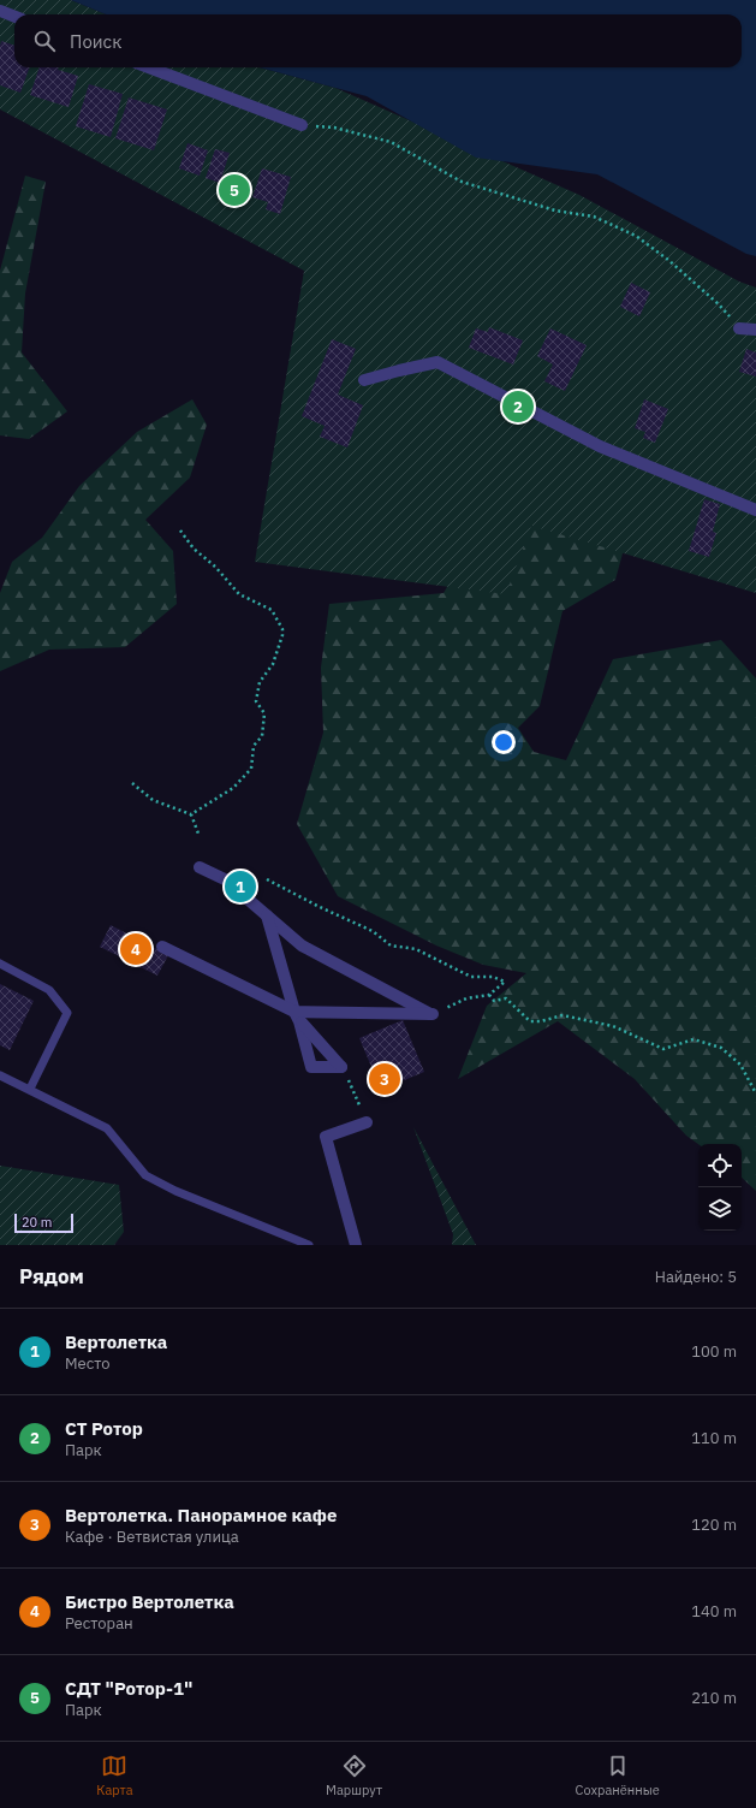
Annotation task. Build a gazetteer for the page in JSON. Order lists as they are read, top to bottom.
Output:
{
  "scale_bar": "20 m",
  "page": {
    "search": "Поиск",
    "pins": [
      "5",
      "2",
      "1",
      "4",
      "3"
    ],
    "scale": "20 m",
    "heading": ["Рядом", "Найдено: 5"],
    "list": [
      {
        "mark": "1",
        "name": "Вертолетка",
        "note": "Место",
        "value": "100 m"
      },
      {
        "mark": "2",
        "name": "СТ Ротор",
        "note": "Парк",
        "value": "110 m"
      },
      {
        "mark": "3",
        "name": "Вертолетка. Панорамное кафе",
        "note": "Кафе · Ветвистая улица",
        "value": "120 m"
      },
      {
        "mark": "4",
        "name": "Бистро Вертолетка",
        "note": "Ресторан",
        "value": "140 m"
      },
      {
        "mark": "5",
        "name": "СДТ \"Ротор-1\"",
        "note": "Парк",
        "value": "210 m"
      }
    ],
    "nav": ["Карта", "Маршрут", "Сохранённые"]
  }
}
